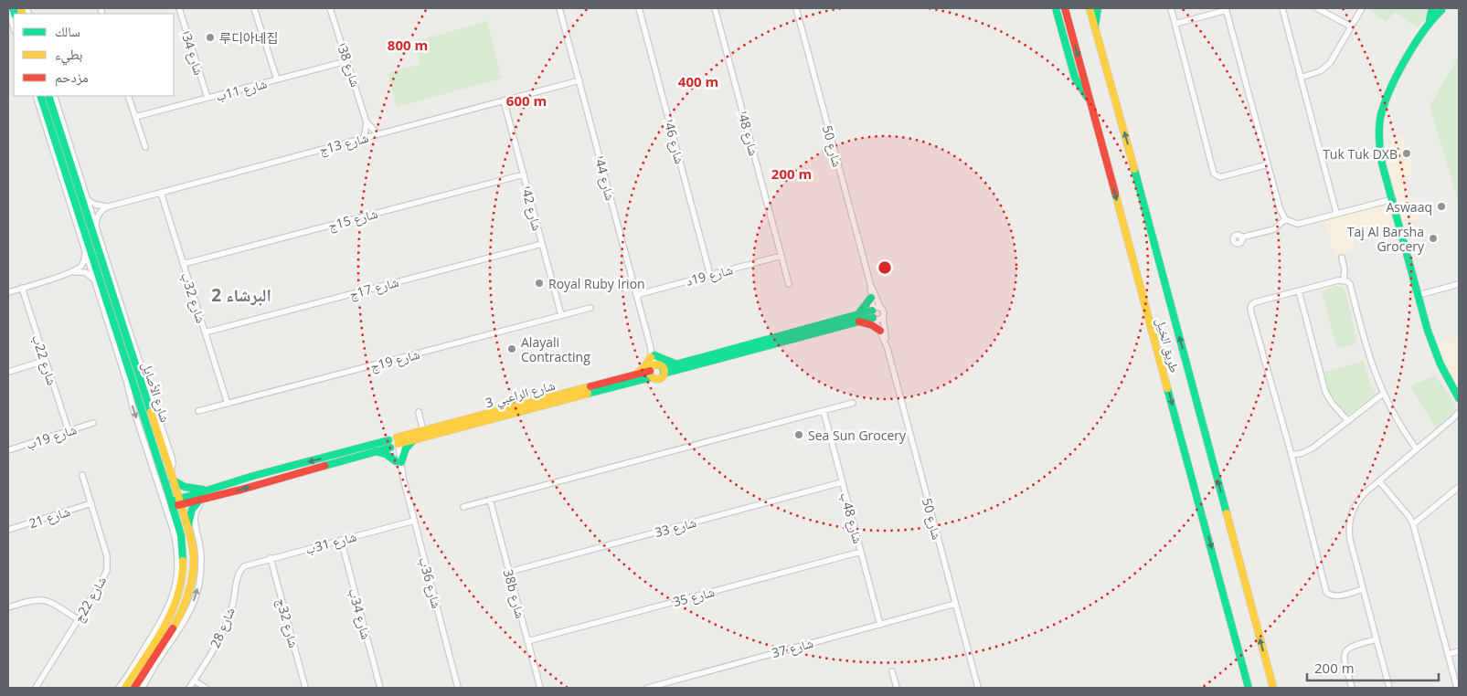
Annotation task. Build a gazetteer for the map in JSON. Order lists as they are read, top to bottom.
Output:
{
  "streets": {
    "main road": ["طريق الخيل", "شارع الأصايل", "شارع الراعبي 3"],
    "street": [
      "شارع 34ا",
      "شارع 38ا",
      "شارع 11ب",
      "شارع 48ا",
      "شارع 46ا",
      "شارع 13ج",
      "شارع 50",
      "شارع 44ا",
      "شارع 42ا",
      "شارع 15ج",
      "شارع 19د",
      "شارع 17ج",
      "شارع 32ب",
      "شارع 22ب",
      "شارع 19ج",
      "شارع 19ب",
      "شارع 21",
      "شارع 48ب",
      "شارع 33",
      "شارع 31ب",
      "شارع 36ب",
      "38b شارع",
      "شارع 35",
      "شارع 22ج",
      "شارع 34ب",
      "شارع 32ج",
      "شارع 28",
      "شارع 37"
    ]
  },
  "crossings": [
    ["شارع 34ا", "شارع 11ب"],
    ["شارع 38ا", "شارع 11ب"],
    ["شارع 38ا", "شارع 13ج"],
    ["شارع 48ا", "شارع 19د"],
    ["شارع 46ا", "شارع 19د"],
    ["شارع 13ج", "شارع 44ا"],
    ["شارع 13ج", "شارع 42ا"],
    ["شارع 13ج", "شارع 32ب"],
    ["شارع 50", "شارع الراعبي 3"],
    ["شارع 50", "شارع 37"],
    ["شارع 44ا", "شارع 19د"],
    ["شارع 44ا", "شارع الراعبي 3"],
    ["شارع 42ا", "شارع 15ج"],
    ["شارع 42ا", "شارع 17ج"],
    ["شارع 42ا", "شارع 19ج"],
    ["شارع 15ج", "شارع 32ب"],
    ["شارع 17ج", "شارع 32ب"],
    ["شارع 32ب", "شارع 19ج"],
    ["شارع 22ب", "شارع 19ب"],
    ["شارع الأصايل", "شارع الراعبي 3"],
    ["شارع الراعبي 3", "شارع 36ب"],
    ["شارع 21", "شارع 22ج"],
    ["شارع 48ب", "شارع 33"],
    ["شارع 48ب", "شارع 35"],
    ["شارع 48ب", "شارع 37"],
    ["شارع 33", "38b شارع"],
    ["شارع 31ب", "شارع 36ب"],
    ["شارع 31ب", "شارع 34ب"],
    ["شارع 31ب", "شارع 32ج"],
    ["شارع 31ب", "شارع 28"],
    ["38b شارع", "شارع 35"]
  ],
  "districts": ["البرشاء 2"],
  "places": [
    "루디아네집",
    "Tuk Tuk DXB",
    "Aswaaq",
    "Taj Al Barsha Grocery",
    "Royal Ruby Irion",
    "Alayali Contracting",
    "Sea Sun Grocery"
  ],
  "legend": ["سالك", "بطيء", "مزدحم"],
  "scale_bar": "200 m",
  "rings": [
    "800 m",
    "400 m",
    "600 m",
    "200 m"
  ]
}
